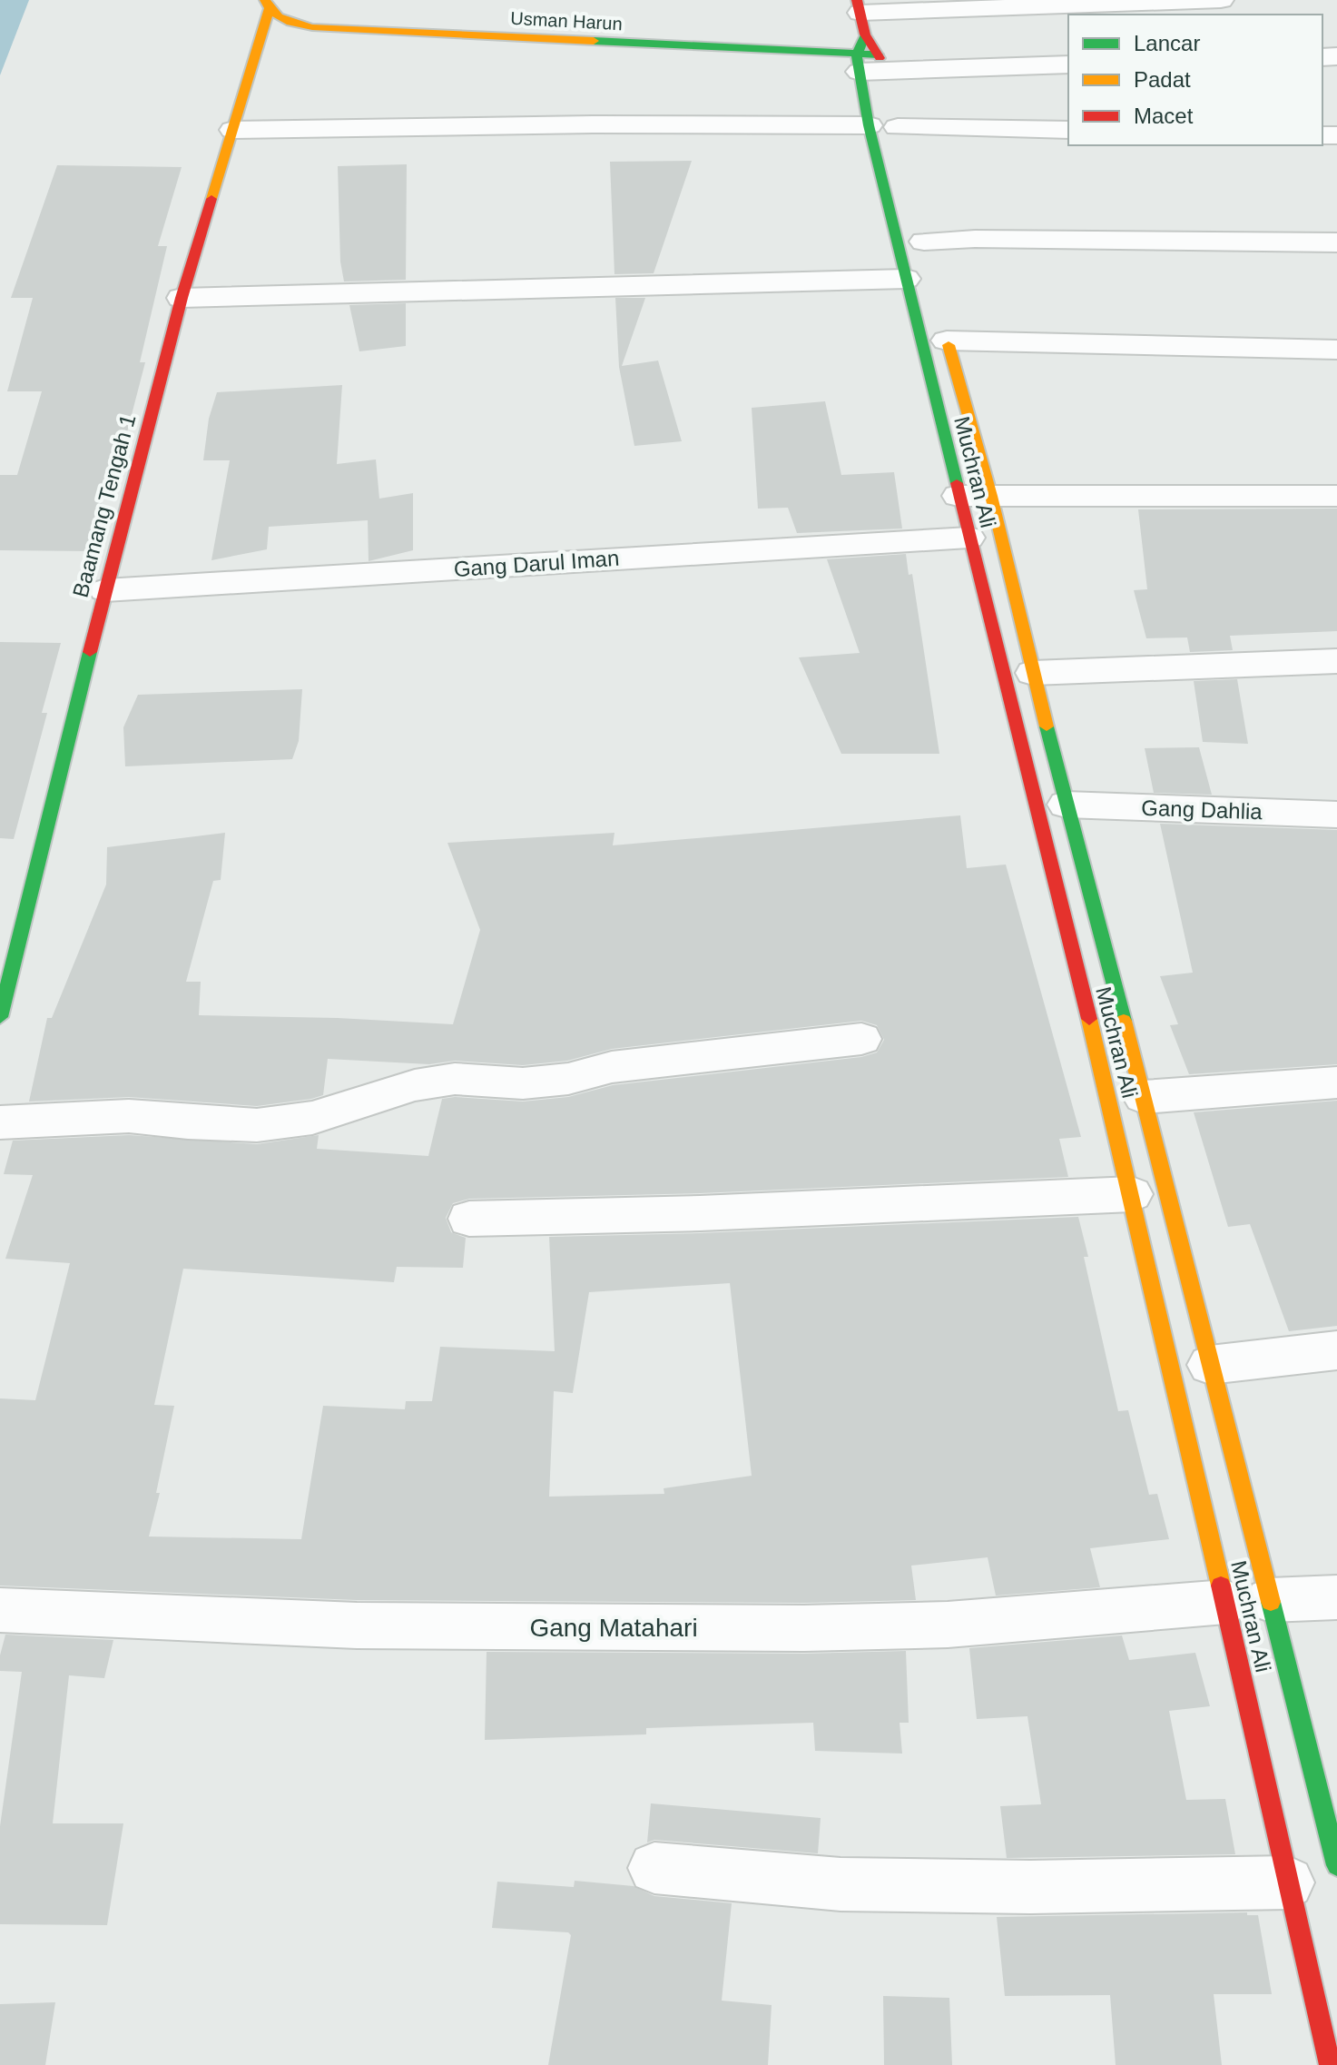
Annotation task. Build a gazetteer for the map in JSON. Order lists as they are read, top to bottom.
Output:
{
  "streets": {
    "street": [
      "Usman Harun",
      "Muchran Ali",
      "Baamang Tengah 1",
      "Gang Darul Iman",
      "Gang Dahlia",
      "Gang Matahari"
    ]
  },
  "crossings": [
    ["Usman Harun", "Muchran Ali"],
    ["Usman Harun", "Baamang Tengah 1"],
    ["Muchran Ali", "Gang Darul Iman"],
    ["Muchran Ali", "Gang Dahlia"],
    ["Muchran Ali", "Gang Matahari"],
    ["Baamang Tengah 1", "Gang Darul Iman"]
  ],
  "legend": ["Lancar", "Padat", "Macet"]
}
